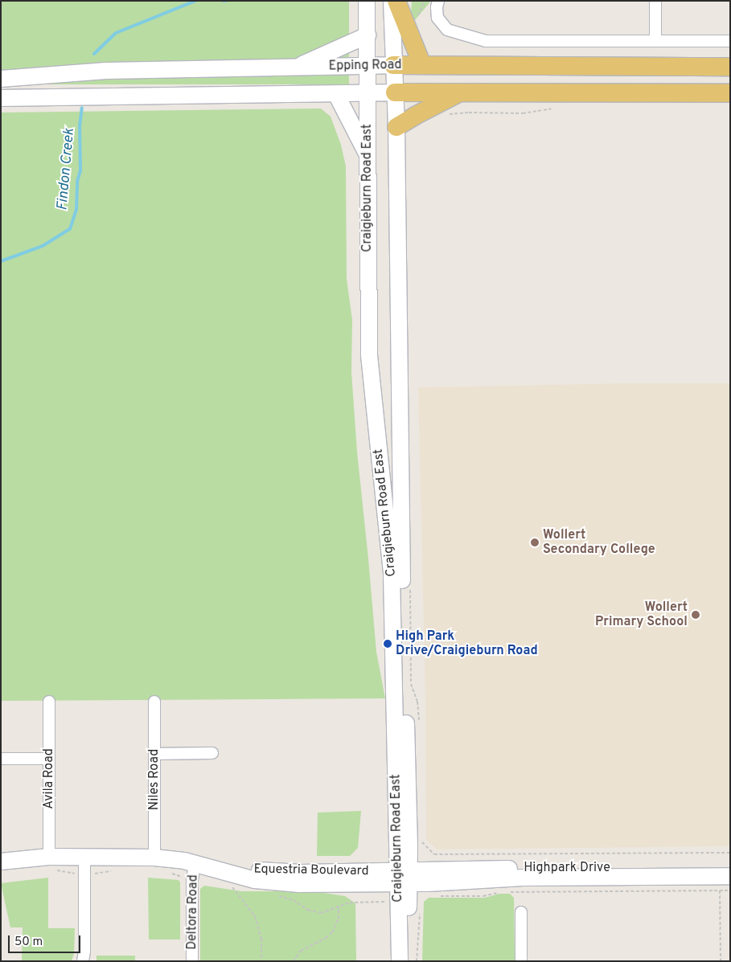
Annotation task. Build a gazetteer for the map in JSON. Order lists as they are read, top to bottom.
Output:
{
  "streets": {
    "main road": [
      "Epping Road",
      "Craigieburn Road East",
      "Highpark Drive",
      "Equestria Boulevard"
    ],
    "street": ["Avila Road", "Niles Road", "Deltora Road"]
  },
  "crossings": [
    ["Epping Road", "Craigieburn Road East"],
    ["Craigieburn Road East", "Highpark Drive"],
    ["Craigieburn Road East", "Equestria Boulevard"],
    ["Avila Road", "Equestria Boulevard"],
    ["Niles Road", "Equestria Boulevard"],
    ["Highpark Drive", "Equestria Boulevard"],
    ["Equestria Boulevard", "Deltora Road"]
  ],
  "water": ["Findon Creek"],
  "places": ["Wollert Secondary College", "Wollert Primary School", "High Park Drive/Craigieburn Road"],
  "scale_bar": "50 m"
}
